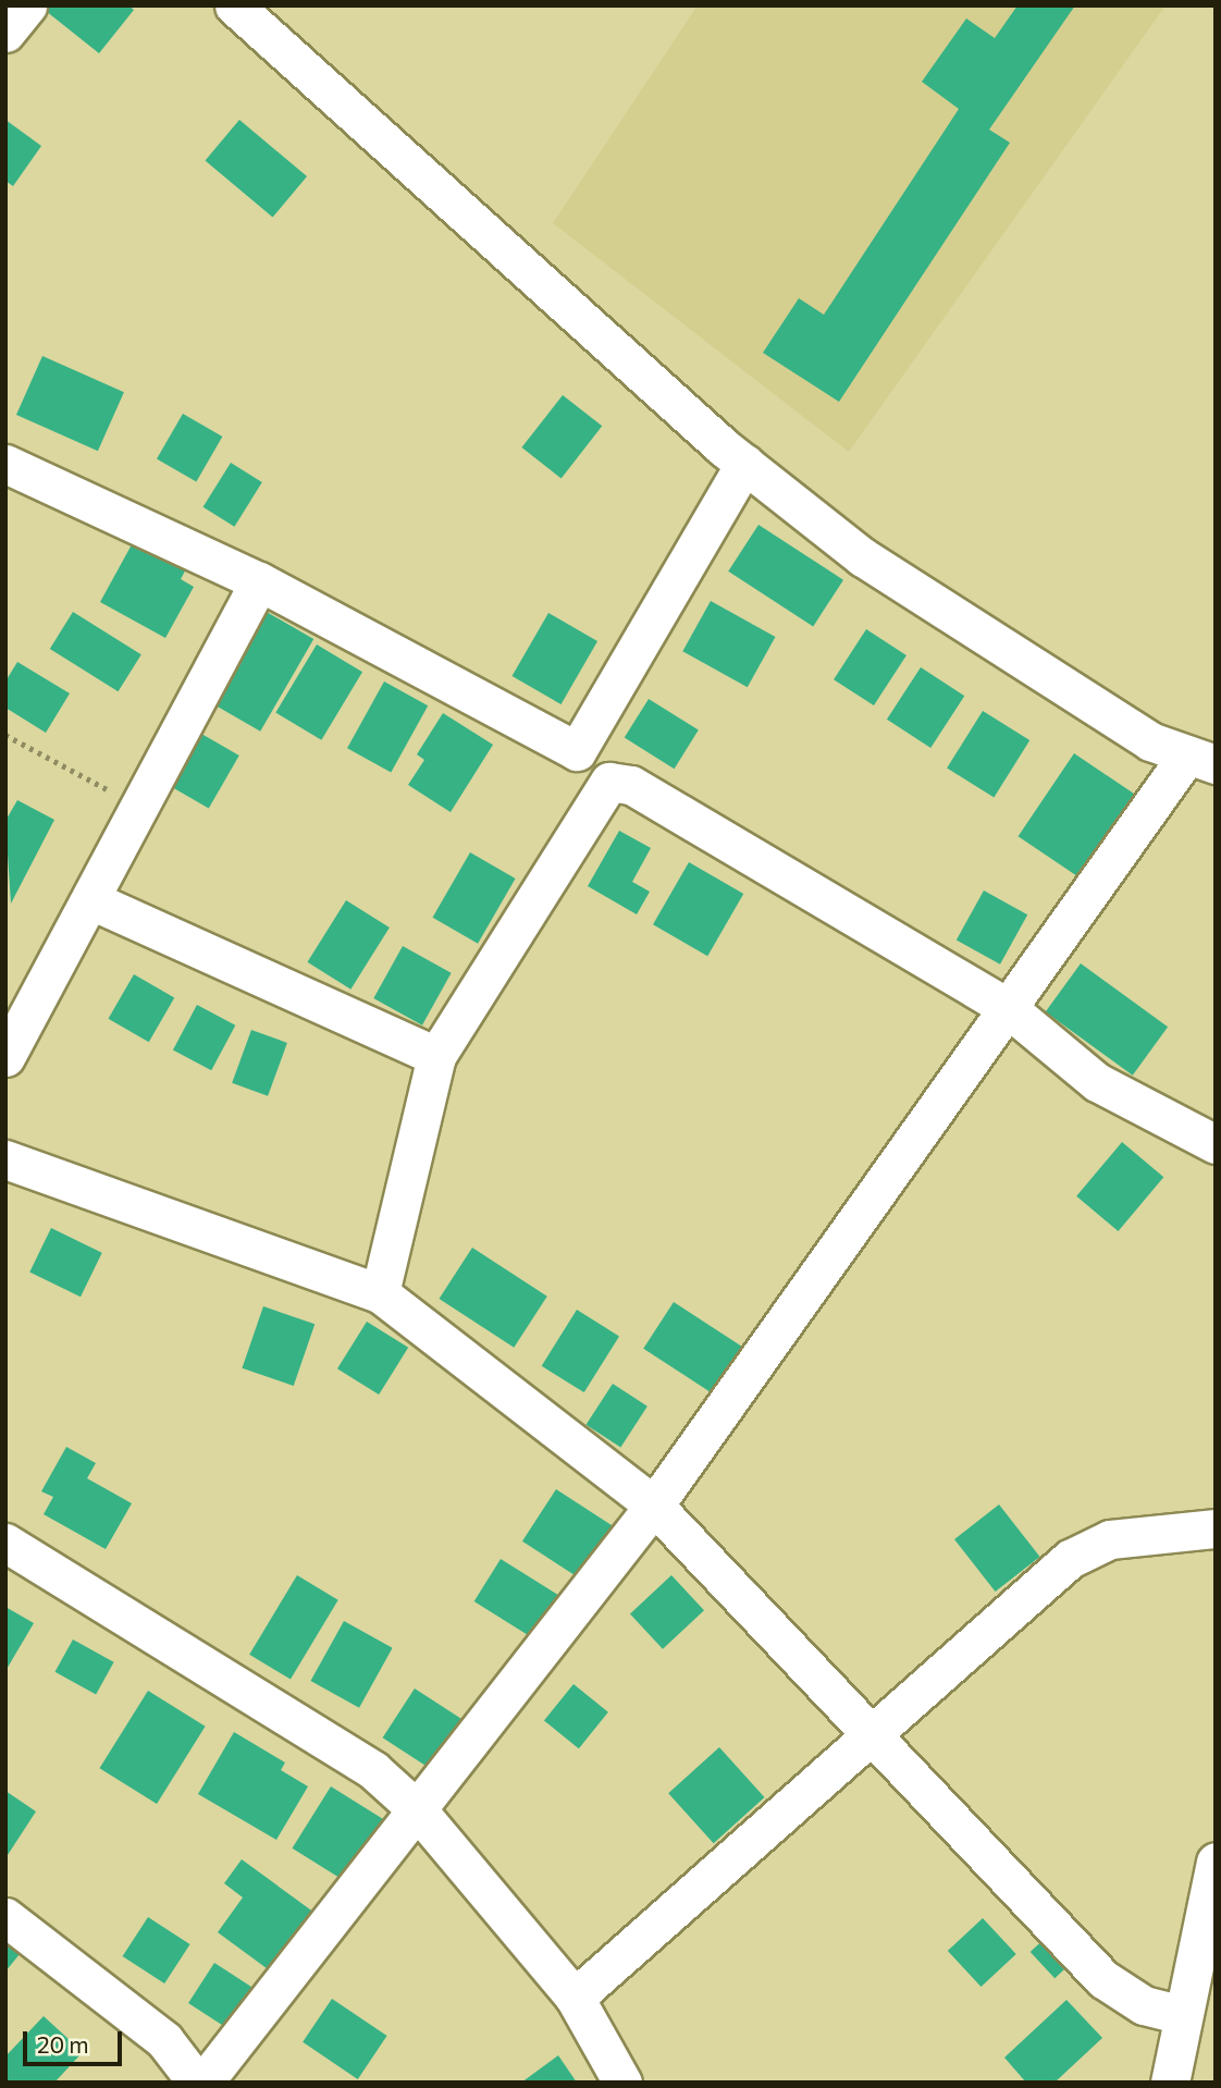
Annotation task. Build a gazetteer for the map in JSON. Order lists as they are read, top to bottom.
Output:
{
  "scale_bar": "20 m"
}
